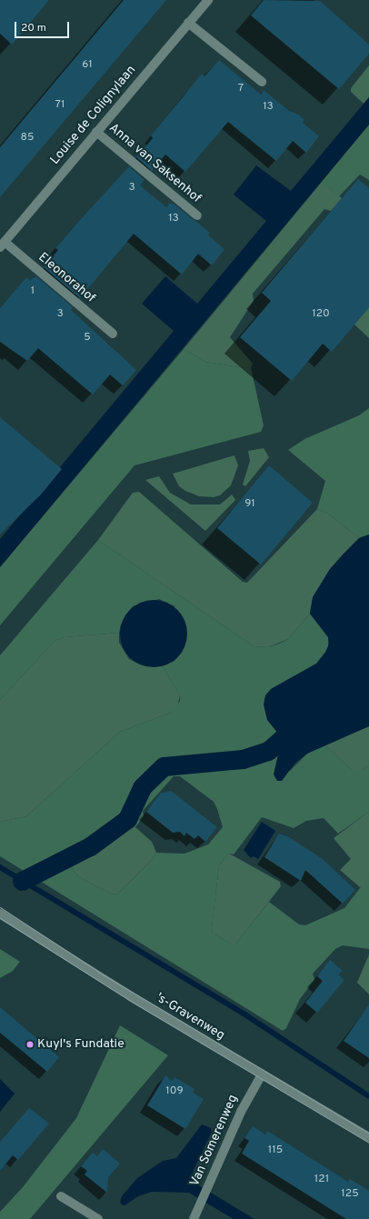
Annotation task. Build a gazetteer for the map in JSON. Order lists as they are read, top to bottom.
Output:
{
  "streets": {
    "street": [
      "Louise de Colignylaan",
      "Anna van Saksenhof",
      "Eleonorahof",
      "'s-Gravenweg",
      "Van Somerenweg"
    ]
  },
  "crossings": [
    ["Louise de Colignylaan", "Anna van Saksenhof"],
    ["Louise de Colignylaan", "Eleonorahof"],
    ["'s-Gravenweg", "Van Somerenweg"]
  ],
  "places": ["Kuyl's Fundatie"],
  "house_numbers": [
    "61",
    "7",
    "71",
    "13",
    "85",
    "3",
    "13",
    "1",
    "3",
    "120",
    "5",
    "91",
    "109",
    "115",
    "121",
    "125"
  ],
  "scale_bar": "20 m"
}
